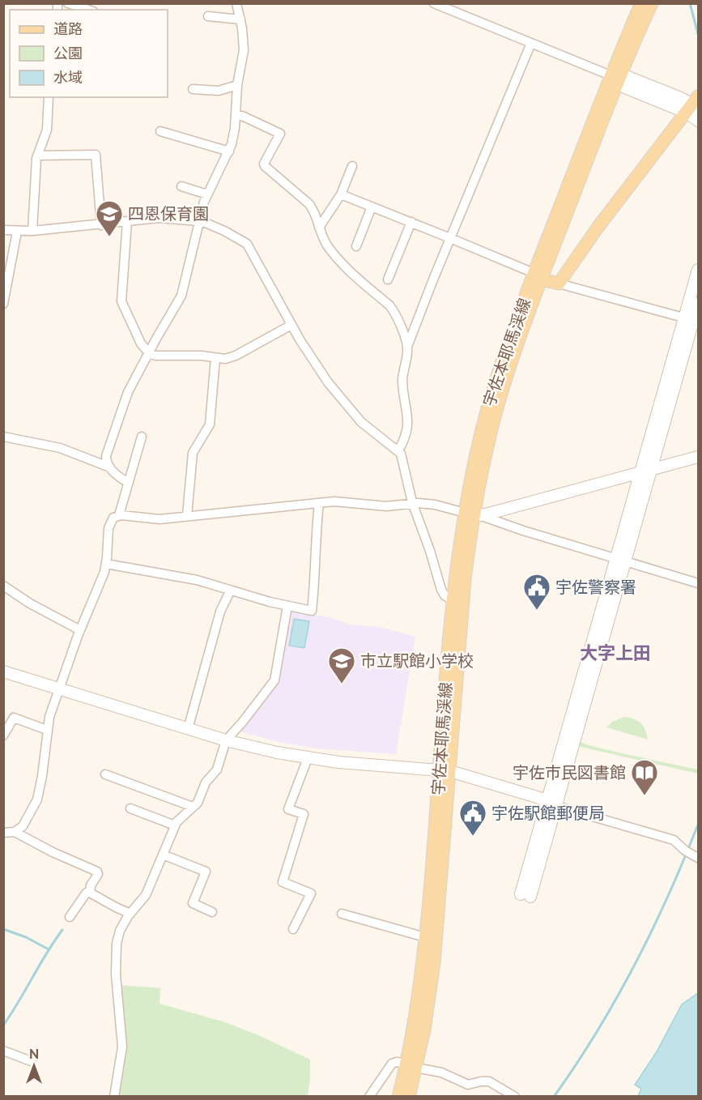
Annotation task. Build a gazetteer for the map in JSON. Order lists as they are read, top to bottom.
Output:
{
  "streets": {
    "main road": ["宇佐本耶馬渓線"]
  },
  "districts": ["大字上田"],
  "places": {
    "school or university": ["四恩保育園", "市立駅館小学校"],
    "public building": ["宇佐警察署", "宇佐駅館郵便局"],
    "library": ["宇佐市民図書館"]
  },
  "legend": ["道路", "公園", "水域"],
  "north": "top"
}
